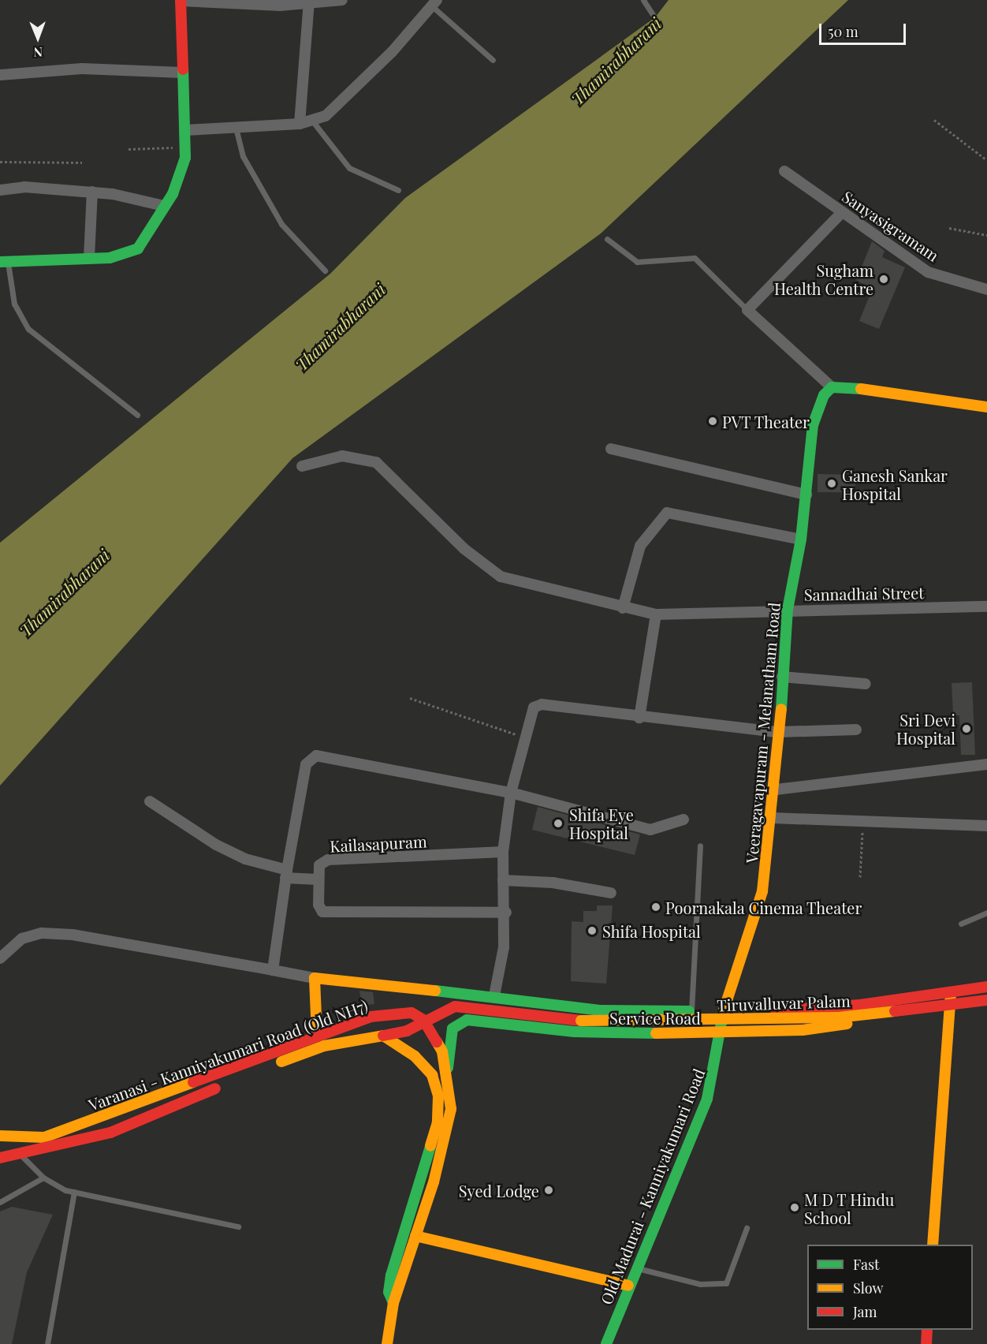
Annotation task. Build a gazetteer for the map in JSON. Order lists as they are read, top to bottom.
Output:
{
  "streets": {
    "main road": [
      "Veeragavapuram - Melanatham Road",
      "Tiruvalluvar Palam",
      "Service Road",
      "Varanasi - Kanniyakumari Road (Old NH7)",
      "Old Madurai - Kanniyakumari Road"
    ],
    "street": ["Sanyasigramam", "Sannadhai Street", "Kailasapuram"]
  },
  "crossings": [
    ["Sannadhai Street", "Veeragavapuram - Melanatham Road"],
    ["Veeragavapuram - Melanatham Road", "Old Madurai - Kanniyakumari Road"],
    ["Tiruvalluvar Palam", "Varanasi - Kanniyakumari Road (Old NH7)"],
    ["Service Road", "Old Madurai - Kanniyakumari Road"]
  ],
  "water": ["Thamirabharani"],
  "places": [
    "Sugham Health Centre",
    "PVT Theater",
    "Ganesh Sankar Hospital",
    "Sri Devi Hospital",
    "Shifa Eye Hospital",
    "Poornakala Cinema Theater",
    "Shifa Hospital",
    "Syed Lodge",
    "M D T Hindu School"
  ],
  "legend": ["Fast", "Slow", "Jam"],
  "scale_bar": "50 m",
  "north": "bottom"
}
